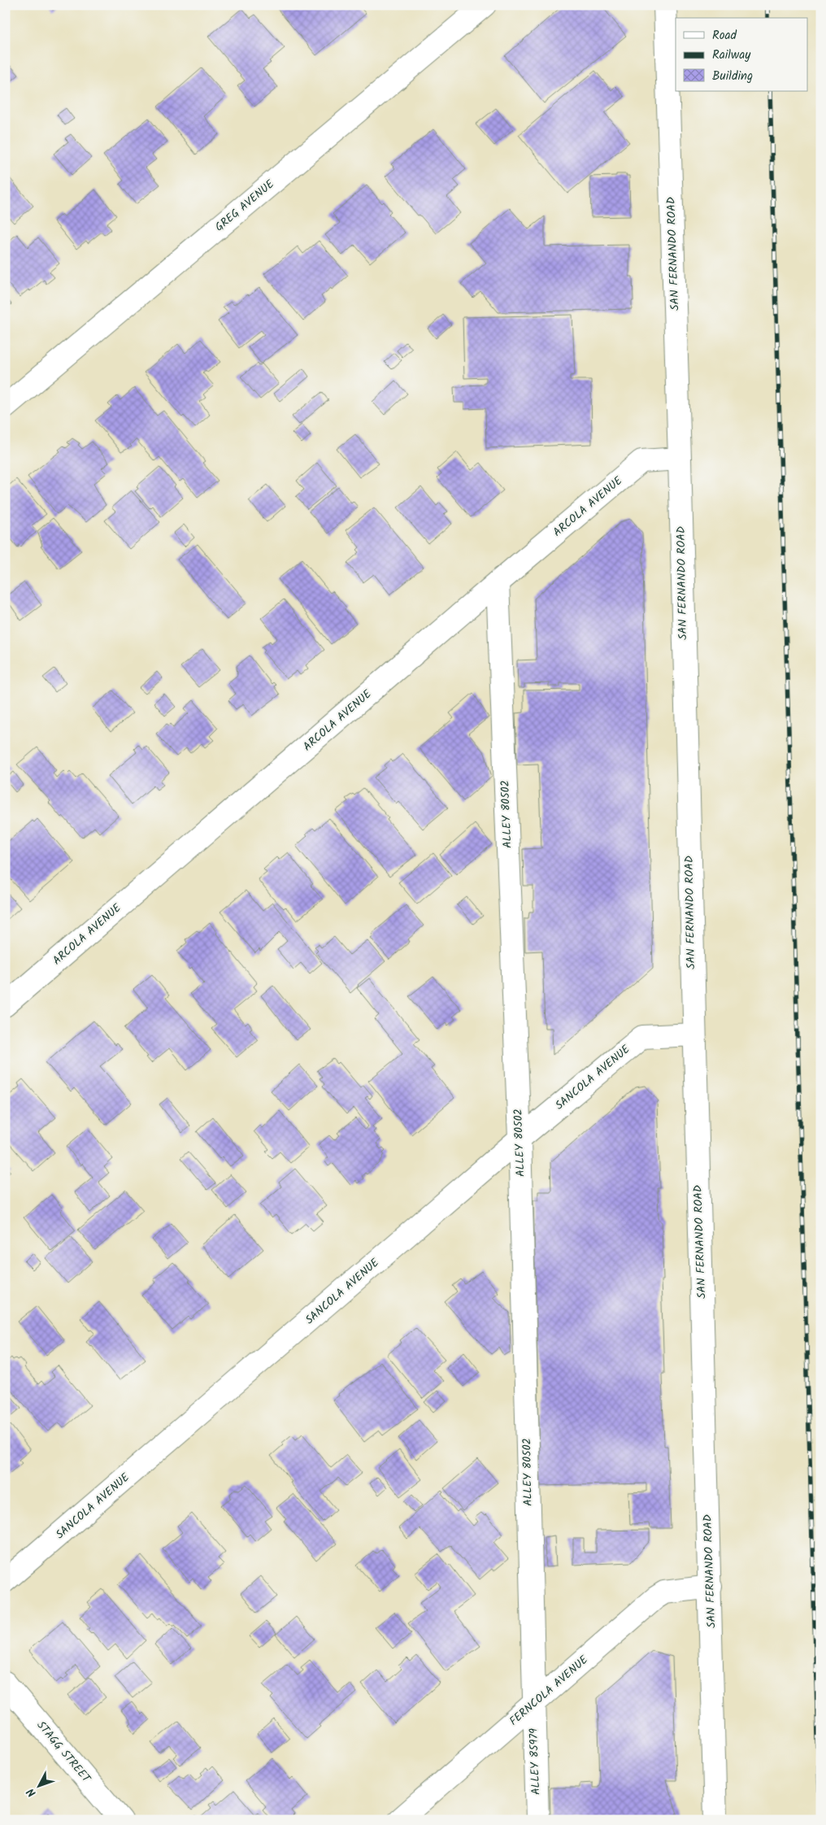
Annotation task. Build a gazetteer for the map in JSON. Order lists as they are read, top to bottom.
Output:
{
  "streets": {
    "street": [
      "GREG AVENUE",
      "SAN FERNANDO ROAD",
      "ARCOLA AVENUE",
      "ALLEY 80502",
      "SANCOLA AVENUE",
      "FERNCOLA AVENUE",
      "STAGG STREET",
      "ALLEY 85979"
    ]
  },
  "crossings": [
    ["SAN FERNANDO ROAD", "ARCOLA AVENUE"],
    ["SAN FERNANDO ROAD", "SANCOLA AVENUE"],
    ["SAN FERNANDO ROAD", "FERNCOLA AVENUE"],
    ["ARCOLA AVENUE", "ALLEY 80502"],
    ["ALLEY 80502", "SANCOLA AVENUE"],
    ["ALLEY 80502", "FERNCOLA AVENUE"],
    ["ALLEY 80502", "ALLEY 85979"],
    ["FERNCOLA AVENUE", "ALLEY 85979"]
  ],
  "legend": ["Road", "Railway", "Building"],
  "north": "bottom left"
}
